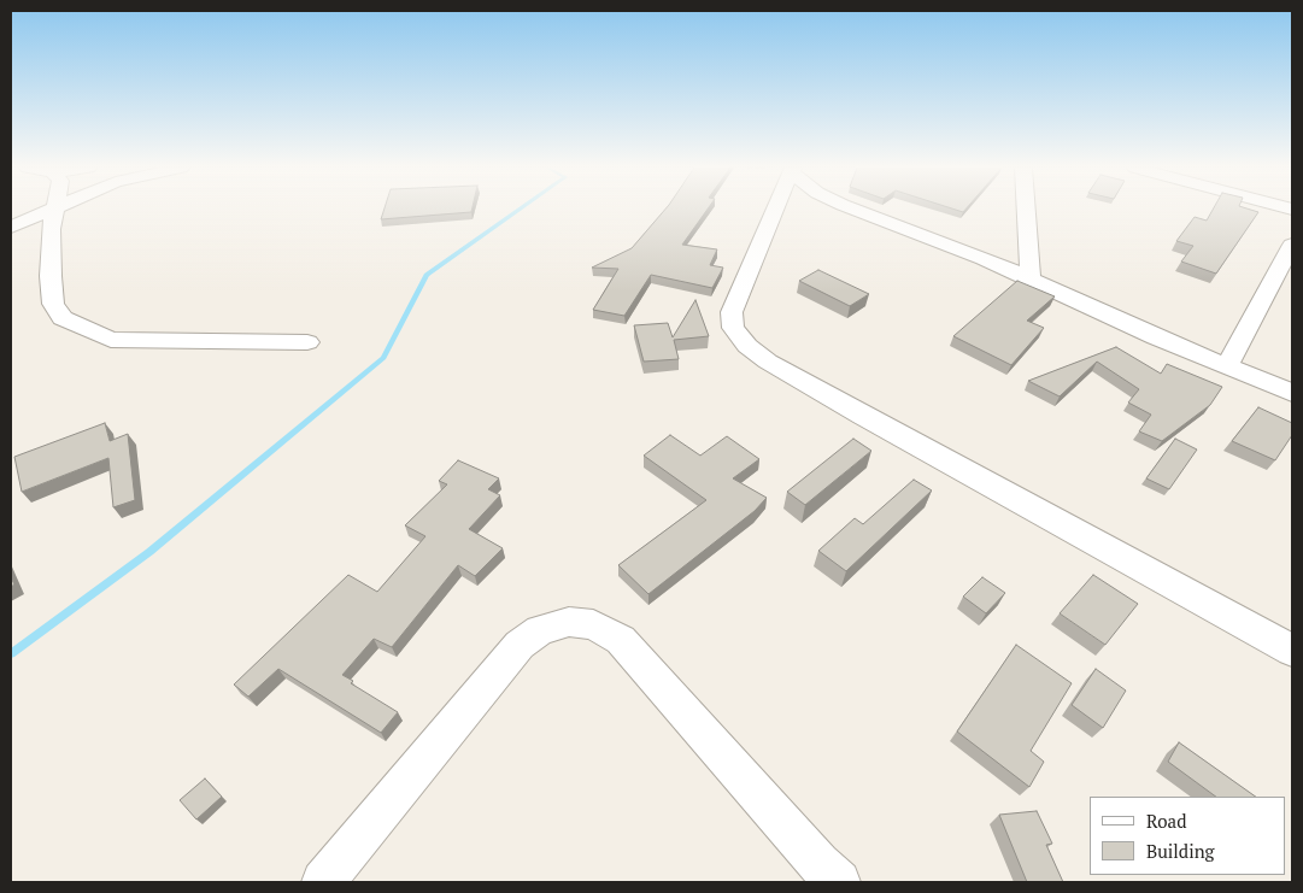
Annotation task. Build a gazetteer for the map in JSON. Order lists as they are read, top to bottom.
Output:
{
  "legend": ["Road", "Building"]
}
